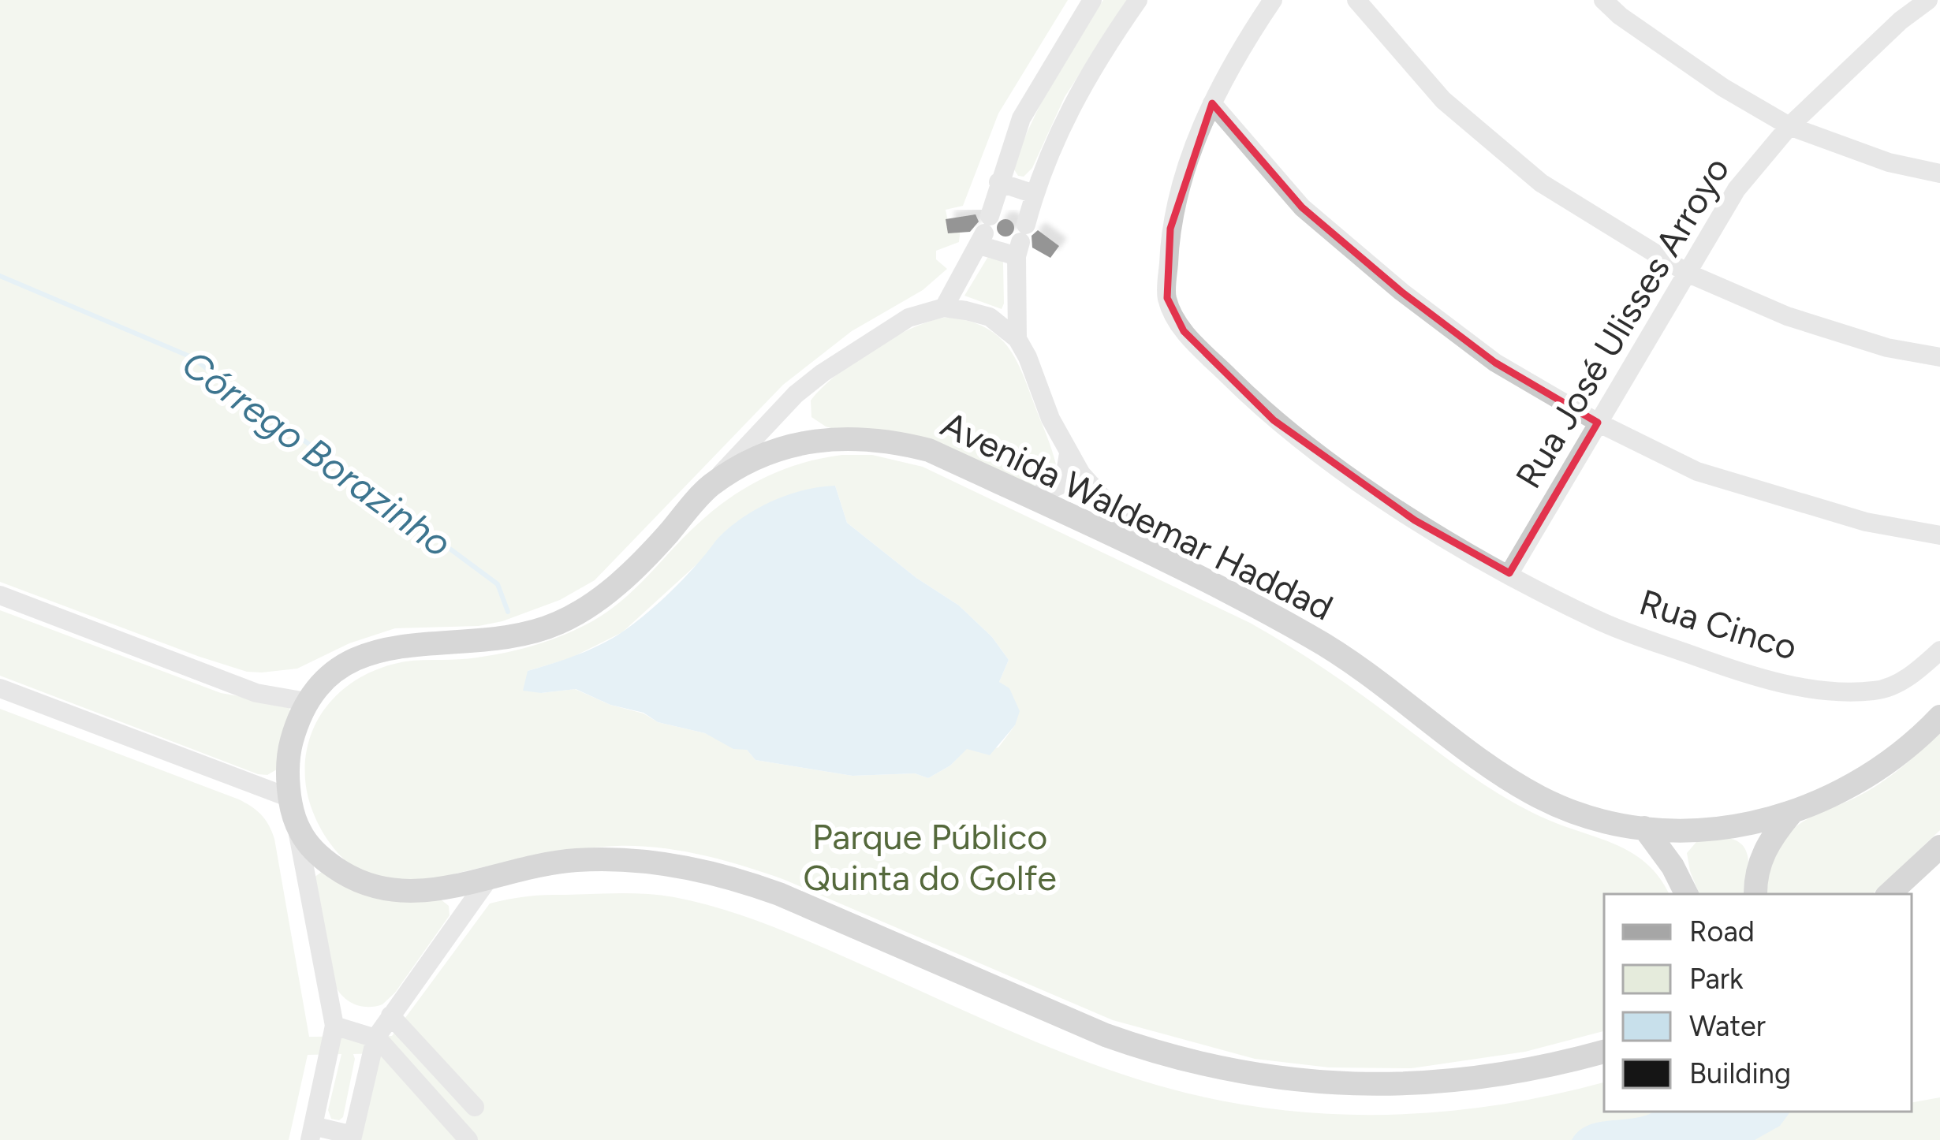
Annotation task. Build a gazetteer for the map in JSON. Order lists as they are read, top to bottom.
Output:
{
  "streets": {
    "main road": ["Avenida Waldemar Haddad"],
    "street": ["Rua José Ulisses Arroyo", "Rua Cinco"]
  },
  "crossings": [
    ["Rua José Ulisses Arroyo", "Rua Cinco"]
  ],
  "water": ["Córrego Borazinho"],
  "parks": ["Parque Público Quinta do Golfe"],
  "legend": [
    "Road",
    "Park",
    "Water",
    "Building"
  ]
}
